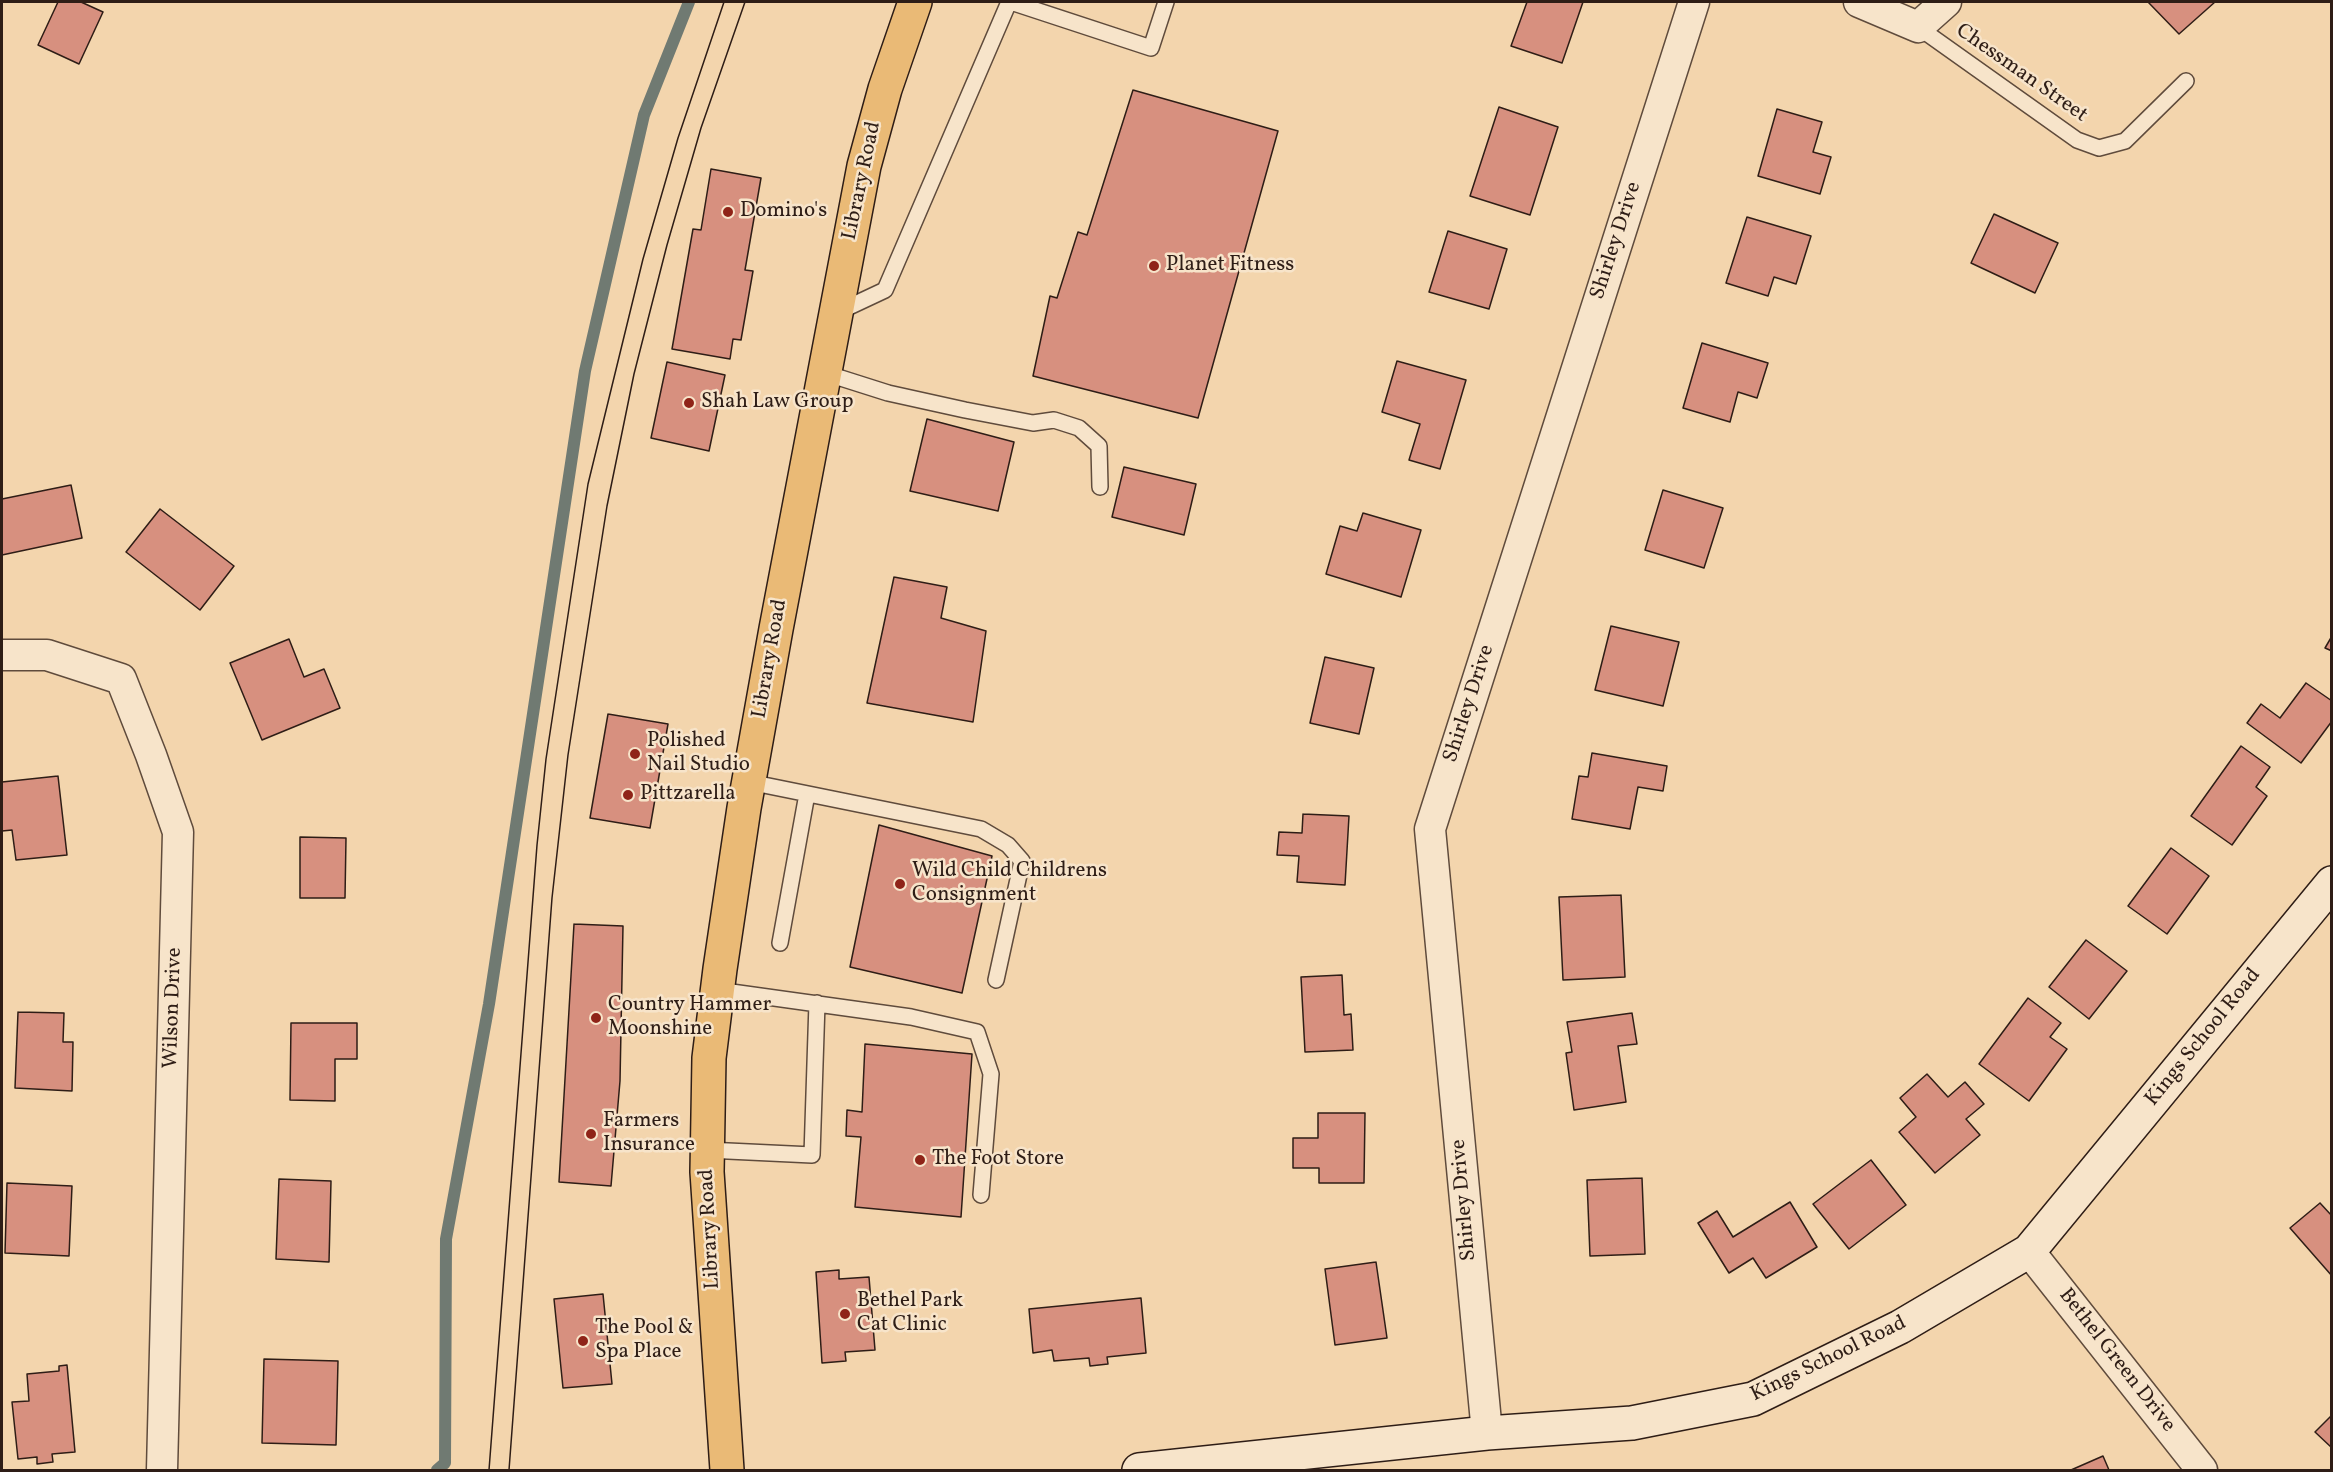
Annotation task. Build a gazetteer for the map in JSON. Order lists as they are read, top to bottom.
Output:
{
  "streets": {
    "main road": ["Library Road"],
    "street": [
      "Shirley Drive",
      "Wilson Drive",
      "Kings School Road",
      "Bethel Green Drive"
    ],
    "lane": ["Chessman Street"]
  },
  "crossings": [
    ["Shirley Drive", "Kings School Road"],
    ["Kings School Road", "Bethel Green Drive"]
  ],
  "places": [
    "Domino's",
    "Planet Fitness",
    "Shah Law Group",
    "Polished Nail Studio",
    "Pittzarella",
    "Wild Child Childrens Consignment",
    "Country Hammer Moonshine",
    "Farmers Insurance",
    "The Foot Store",
    "Bethel Park Cat Clinic",
    "The Pool & Spa Place"
  ]
}
